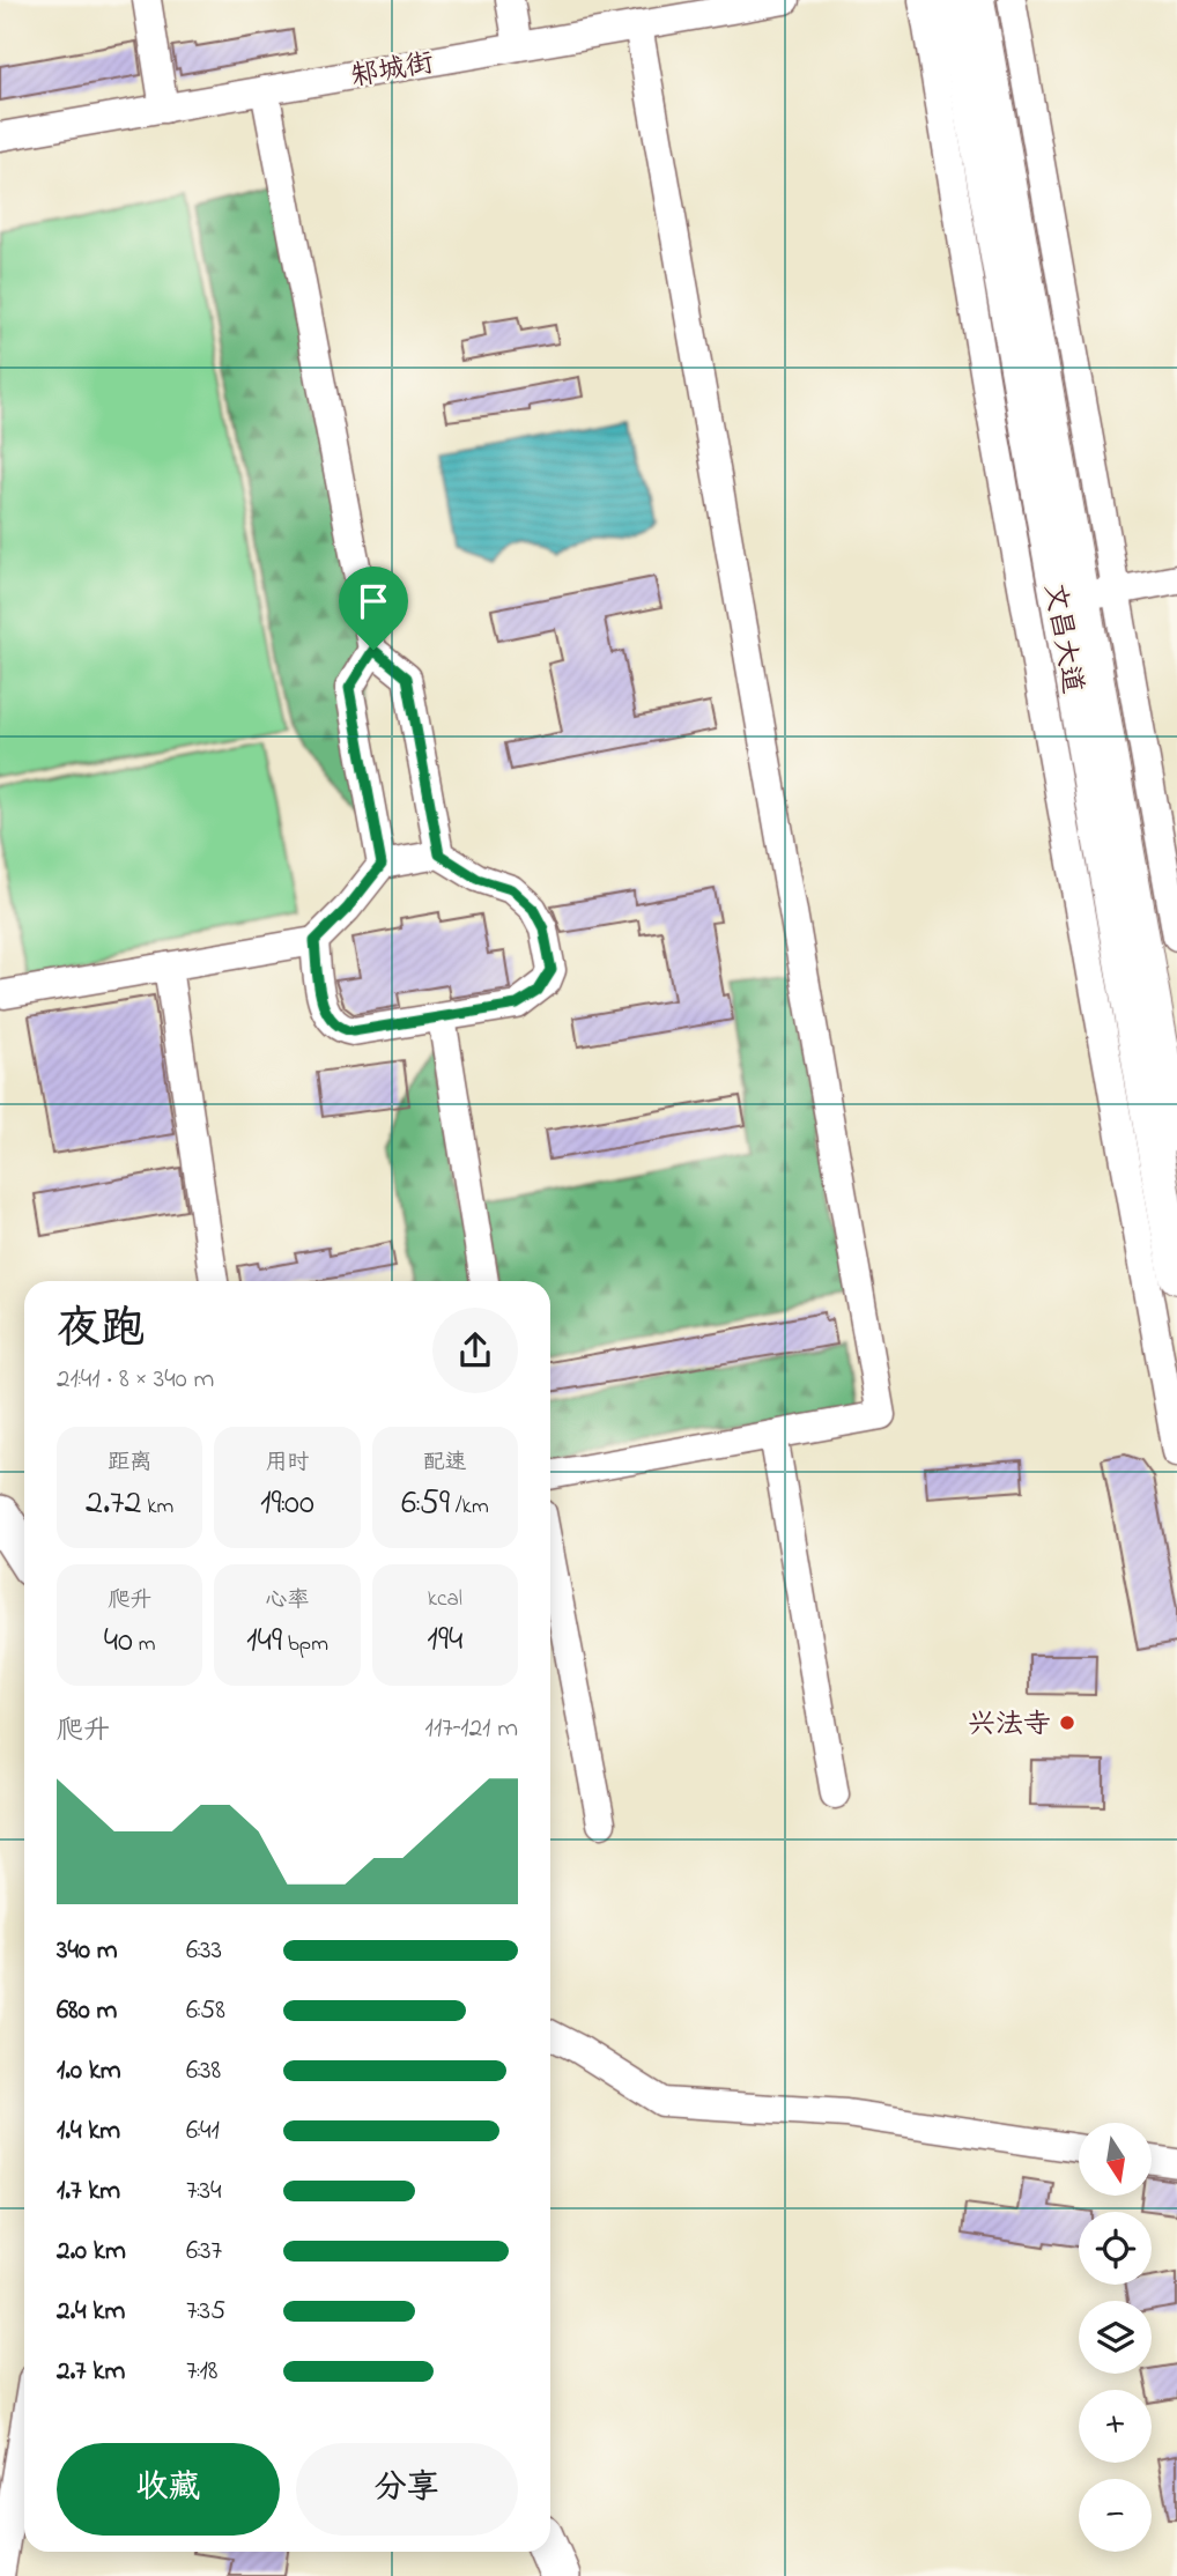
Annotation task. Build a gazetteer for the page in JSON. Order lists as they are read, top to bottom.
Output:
{
  "streets": {
    "main road": ["文昌大道"],
    "street": ["邾城街"]
  },
  "places": ["兴法寺"],
  "north": "bottom",
  "page": {
    "heading": ["夜跑", "21:41 · 8 × 340 m"],
    "stats": [
      ["距离", "2.72 km"],
      ["用时", "19:00"],
      ["配速", "6:59 /km"],
      ["爬升", "40 m"],
      ["心率", "149 bpm"],
      ["kcal", "194"]
    ],
    "chart": ["爬升", "117–121 m"],
    "list": [
      {
        "name": "340 m",
        "note": "6:33"
      },
      {
        "name": "680 m",
        "note": "6:58"
      },
      {
        "name": "1.0 km",
        "note": "6:38"
      },
      {
        "name": "1.4 km",
        "note": "6:41"
      },
      {
        "name": "1.7 km",
        "note": "7:34"
      },
      {
        "name": "2.0 km",
        "note": "6:37"
      },
      {
        "name": "2.4 km",
        "note": "7:35"
      },
      {
        "name": "2.7 km",
        "note": "7:18"
      }
    ],
    "map_buttons": ["+", "−"],
    "buttons": ["收藏", "分享"]
  }
}
